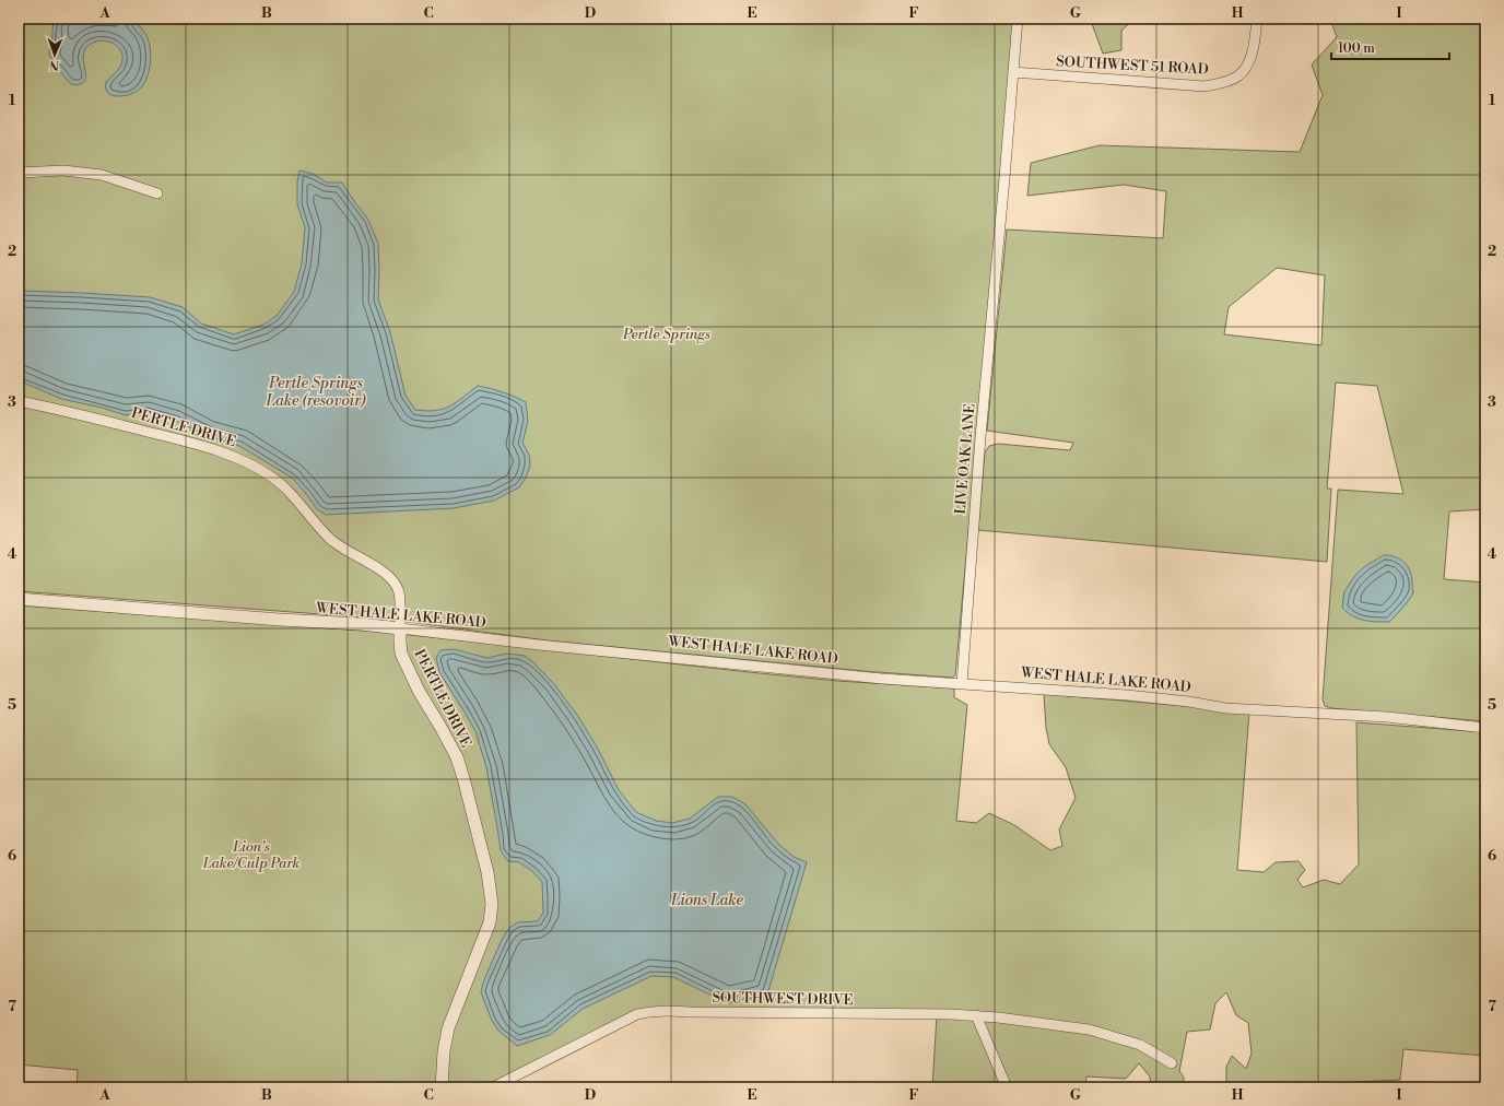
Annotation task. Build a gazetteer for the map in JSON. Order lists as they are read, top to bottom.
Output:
{
  "streets": {
    "street": [
      "SOUTHWEST 51 ROAD",
      "PERTLE DRIVE",
      "LIVE OAK LANE",
      "WEST HALE LAKE ROAD",
      "SOUTHWEST DRIVE"
    ]
  },
  "crossings": [
    ["SOUTHWEST 51 ROAD", "LIVE OAK LANE"],
    ["PERTLE DRIVE", "WEST HALE LAKE ROAD"],
    ["LIVE OAK LANE", "WEST HALE LAKE ROAD"]
  ],
  "water": ["Pertle Springs Lake (resovoir)", "Lions Lake"],
  "parks": ["Pertle Springs", "Lion's Lake/Culp Park"],
  "scale_bar": "100 m",
  "north": "bottom",
  "grid": {
    "columns": [
      "A",
      "B",
      "C",
      "D",
      "E",
      "F",
      "G",
      "H",
      "I"
    ],
    "rows": [
      "1",
      "2",
      "3",
      "4",
      "5",
      "6",
      "7"
    ]
  }
}
